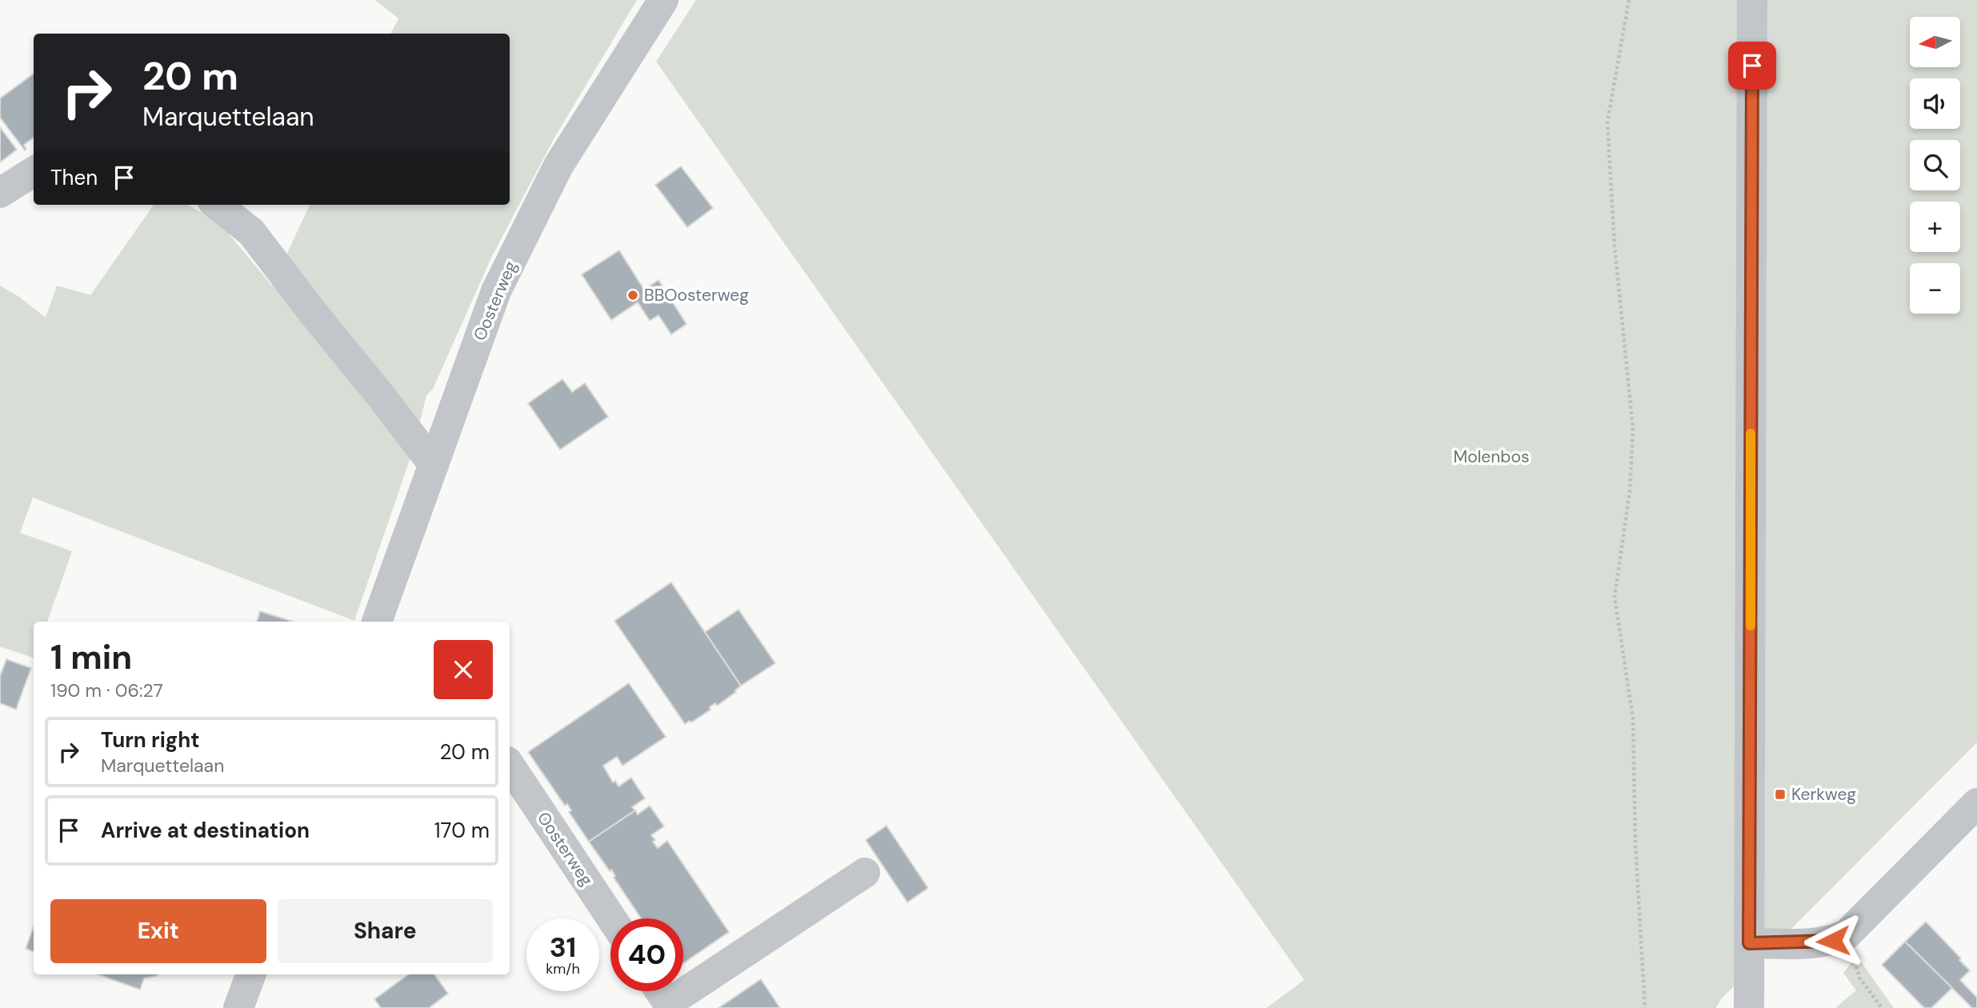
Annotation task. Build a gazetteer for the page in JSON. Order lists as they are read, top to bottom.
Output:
{
  "streets": {
    "street": ["Oosterweg"]
  },
  "parks": ["Molenbos"],
  "places": {
    "other": ["BBOosterweg"],
    "transit": ["Kerkweg"]
  },
  "north": "left",
  "page": {
    "map_buttons": ["+", "−"],
    "turn": ["20 m", "Marquettelaan"],
    "then": "Then",
    "heading": ["1 min", "190 m · 06:27"],
    "list": [
      {
        "name": "Turn right",
        "note": "Marquettelaan",
        "value": "20 m"
      },
      {
        "name": "Arrive at destination",
        "value": "170 m"
      }
    ],
    "buttons": ["Exit", "Share"],
    "speed": "31 km/h",
    "limit": "40"
  }
}
